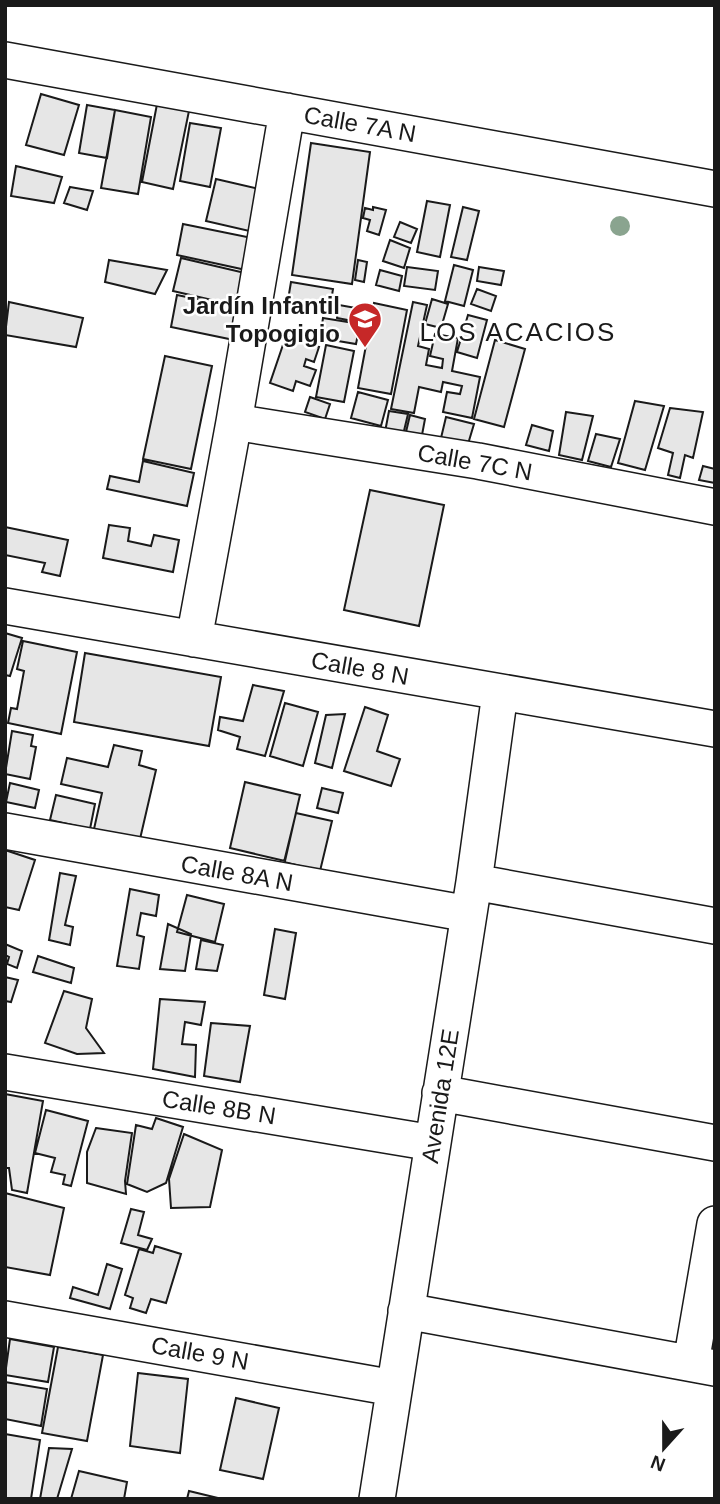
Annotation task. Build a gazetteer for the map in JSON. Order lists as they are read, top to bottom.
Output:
{
  "streets": {
    "street": [
      "Calle 7A N",
      "Calle 7C N",
      "Calle 8 N",
      "Calle 8A N",
      "Avenida 12E",
      "Calle 8B N",
      "Calle 9 N"
    ]
  },
  "crossings": [
    ["Calle 8 N", "Avenida 12E"],
    ["Calle 8A N", "Avenida 12E"],
    ["Avenida 12E", "Calle 8B N"],
    ["Avenida 12E", "Calle 9 N"]
  ],
  "districts": ["LOS ACACIOS"],
  "places": {
    "school or university": ["Jardín Infantil Topogigio"]
  },
  "north": "bottom"
}
